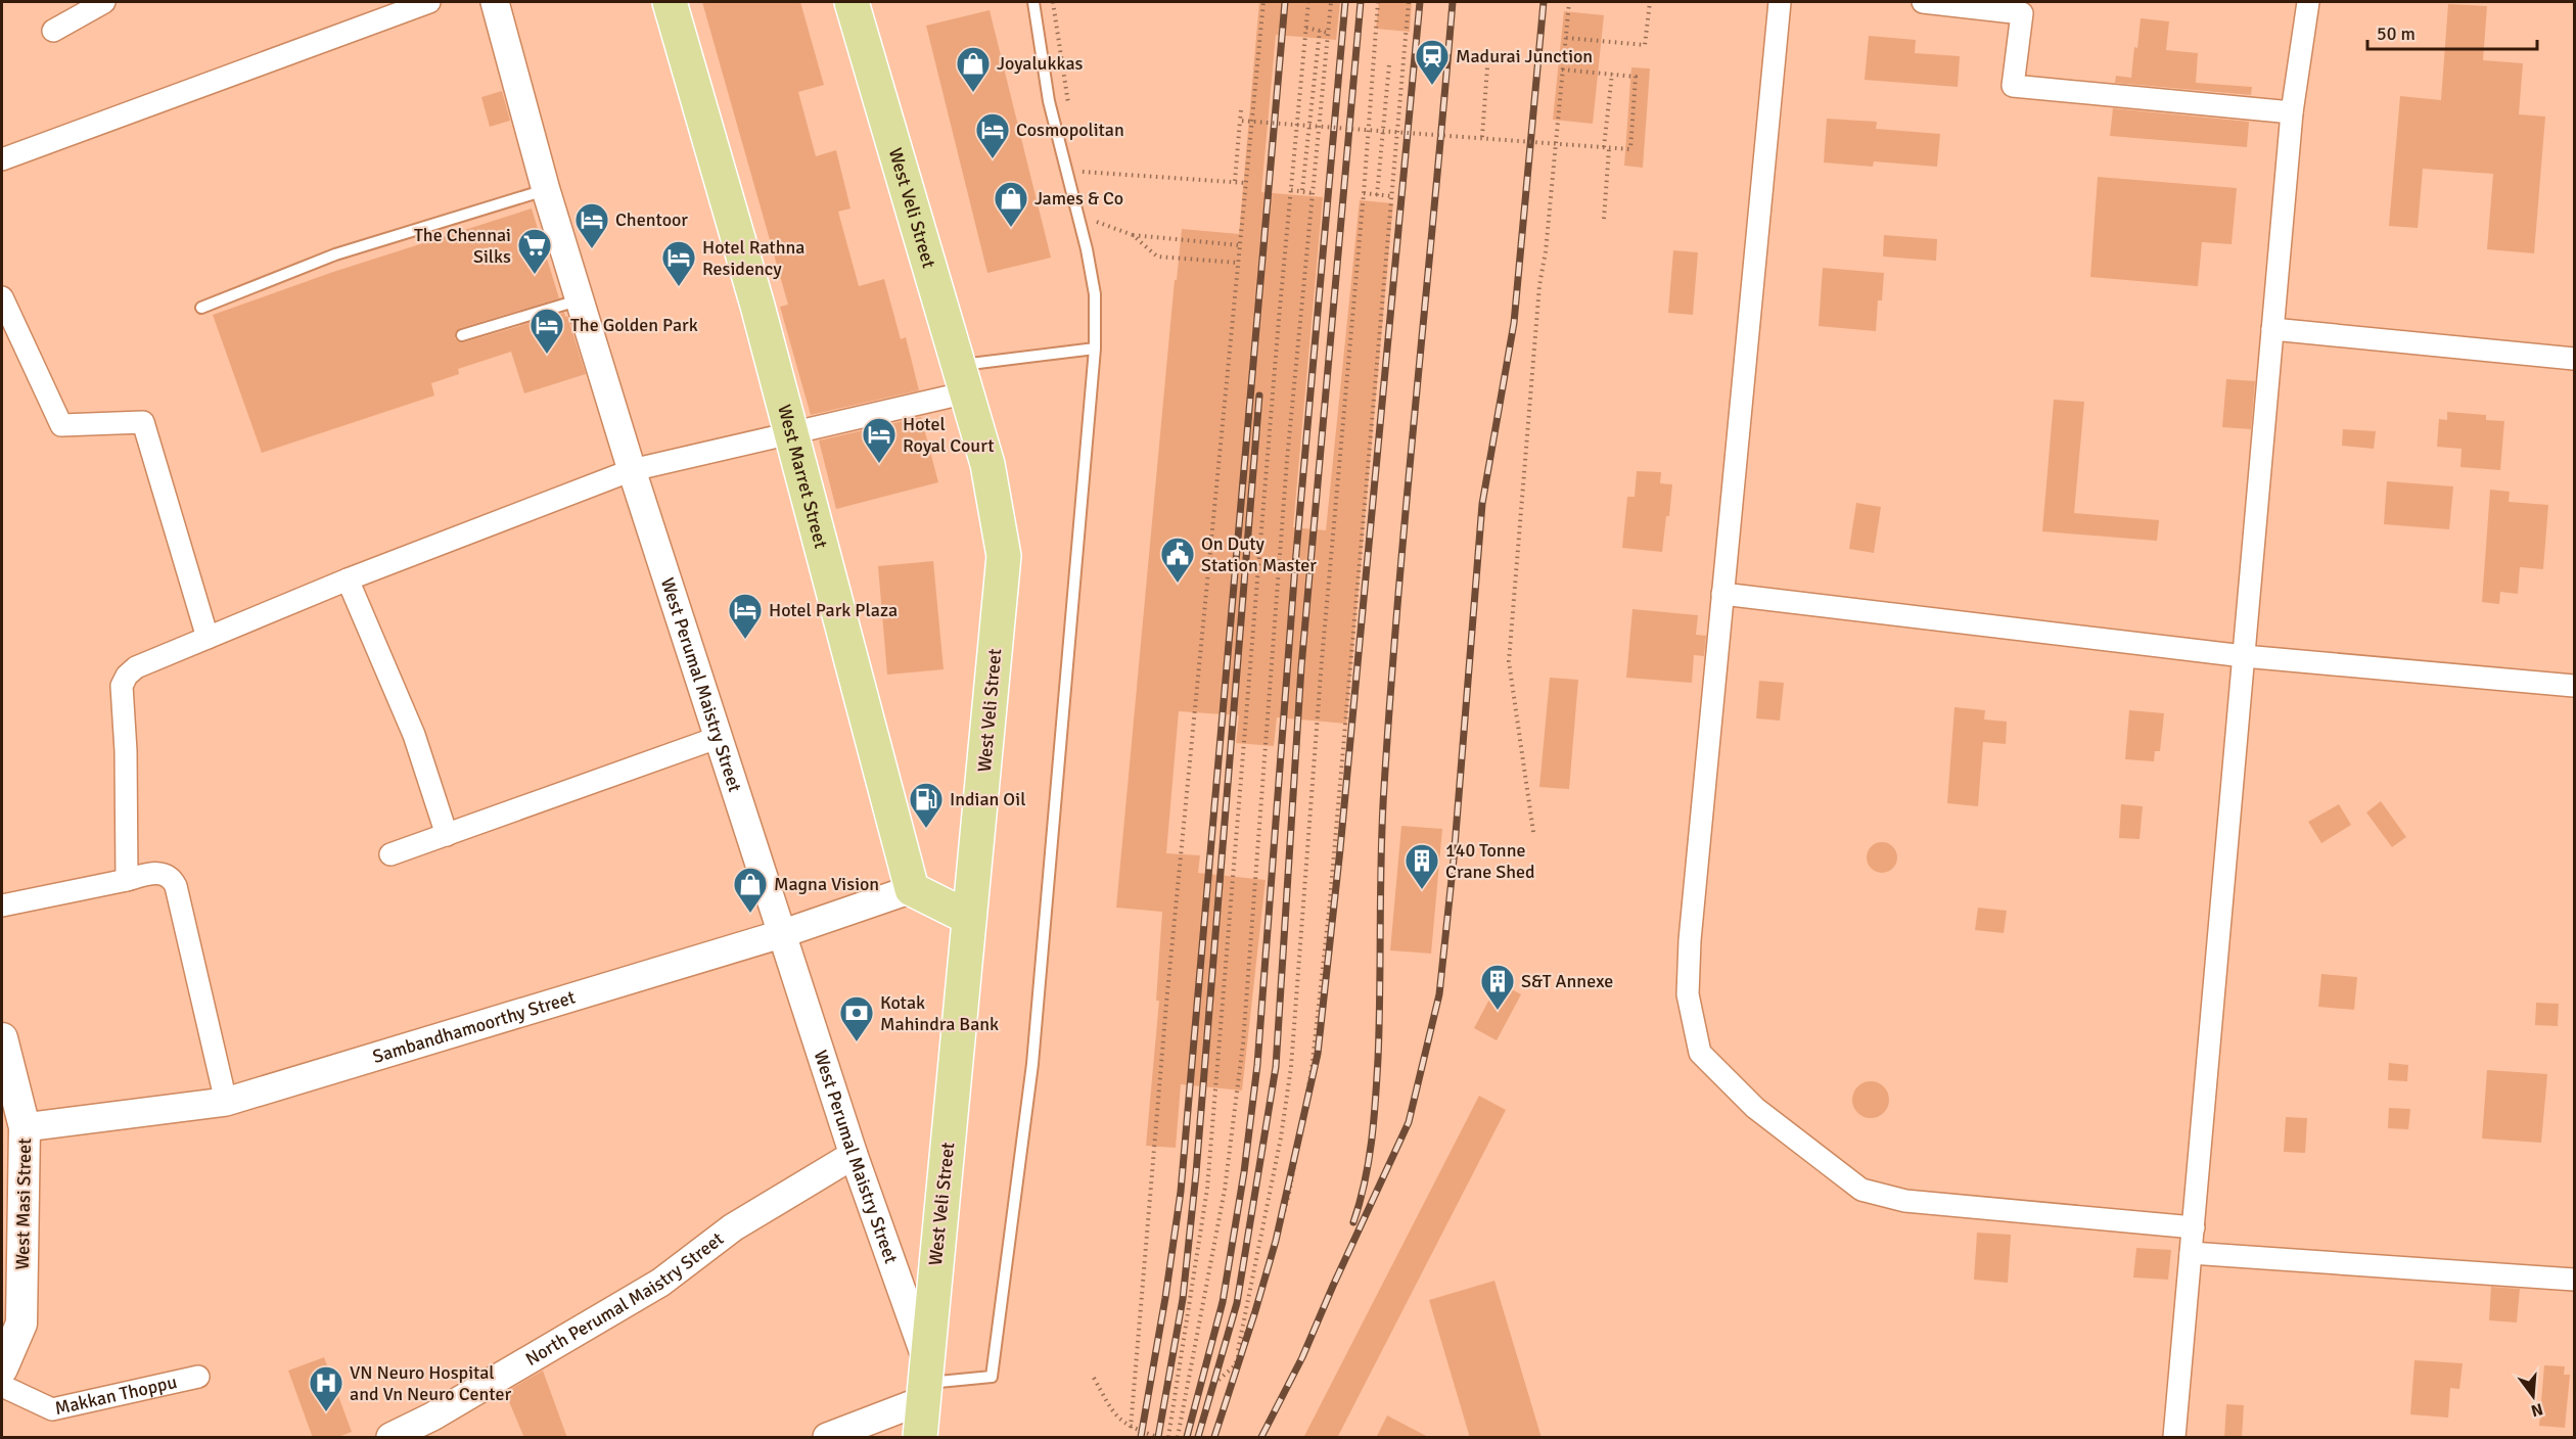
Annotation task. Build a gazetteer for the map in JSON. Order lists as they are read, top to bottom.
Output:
{
  "streets": {
    "main road": ["West Veli Street", "West Marret Street", "West Masi Street"],
    "street": [
      "West Perumal Maistry Street",
      "Sambandhamoorthy Street",
      "North Perumal Maistry Street",
      "Makkan Thoppu"
    ]
  },
  "crossings": [
    ["West Veli Street", "West Perumal Maistry Street"],
    ["West Marret Street", "Sambandhamoorthy Street"],
    ["West Perumal Maistry Street", "Sambandhamoorthy Street"],
    ["West Perumal Maistry Street", "North Perumal Maistry Street"],
    ["Sambandhamoorthy Street", "West Masi Street"]
  ],
  "places": {
    "station": ["Madurai Junction"],
    "shop": ["Joyalukkas", "James & Co", "Magna Vision"],
    "hotel": [
      "Cosmopolitan",
      "Chentoor",
      "Hotel Rathna Residency",
      "The Golden Park",
      "Hotel Royal Court",
      "Hotel Park Plaza"
    ],
    "supermarket": ["The Chennai Silks"],
    "public building": ["On Duty Station Master"],
    "fuel station": ["Indian Oil"],
    "building": ["140 Tonne Crane Shed", "S&T Annexe"],
    "bank": ["Kotak Mahindra Bank"],
    "hospital": ["VN Neuro Hospital and Vn Neuro Center"]
  },
  "scale_bar": "50 m",
  "north": "bottom"
}
